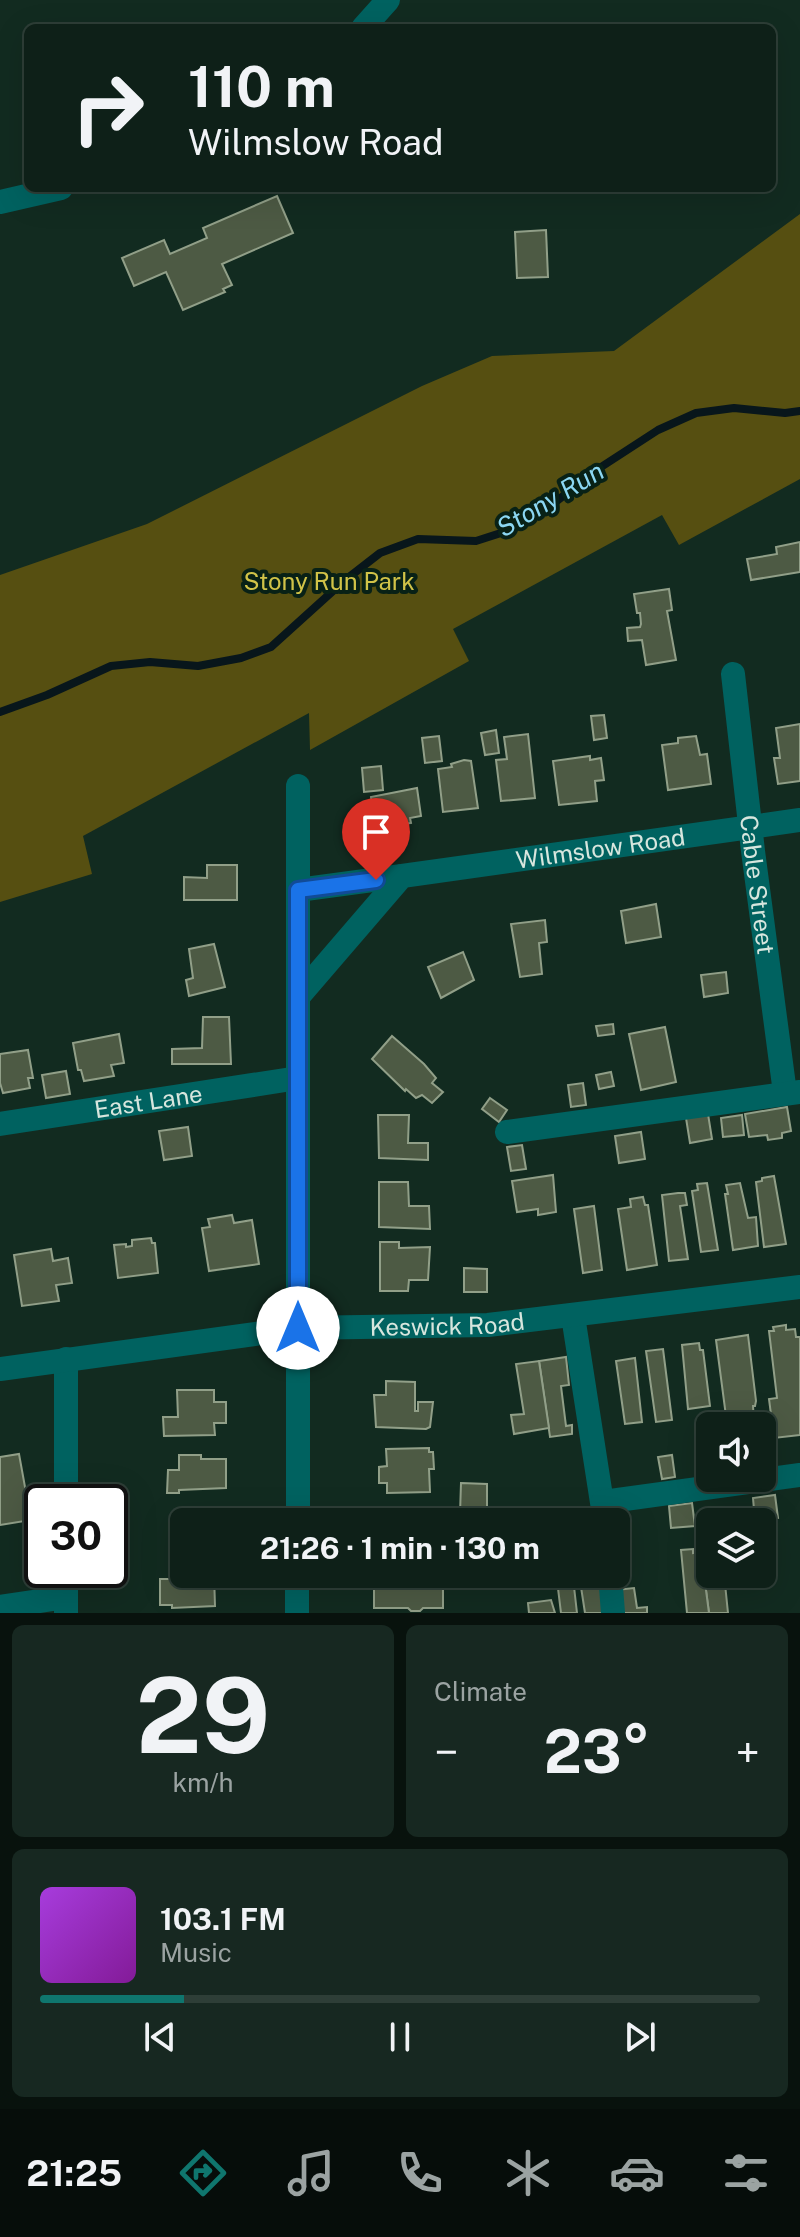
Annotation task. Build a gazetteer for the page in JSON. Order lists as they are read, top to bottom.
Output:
{
  "streets": {
    "street": [
      "Wilmslow Road",
      "Cable Street",
      "East Lane",
      "Keswick Road"
    ]
  },
  "crossings": [
    ["Wilmslow Road", "Cable Street"]
  ],
  "water": ["Stony Run"],
  "parks": ["Stony Run Park"],
  "page": {
    "turn": ["110 m", "Wilmslow Road"],
    "limit": "30",
    "trip": "21:26 · 1 min · 130 m",
    "tile": [
      ["29", "km/h"],
      "Climate"
    ],
    "heat": ["−", "23°", "+"],
    "song": ["103.1 FM", "Music"],
    "tabs": "21:25"
  }
}
